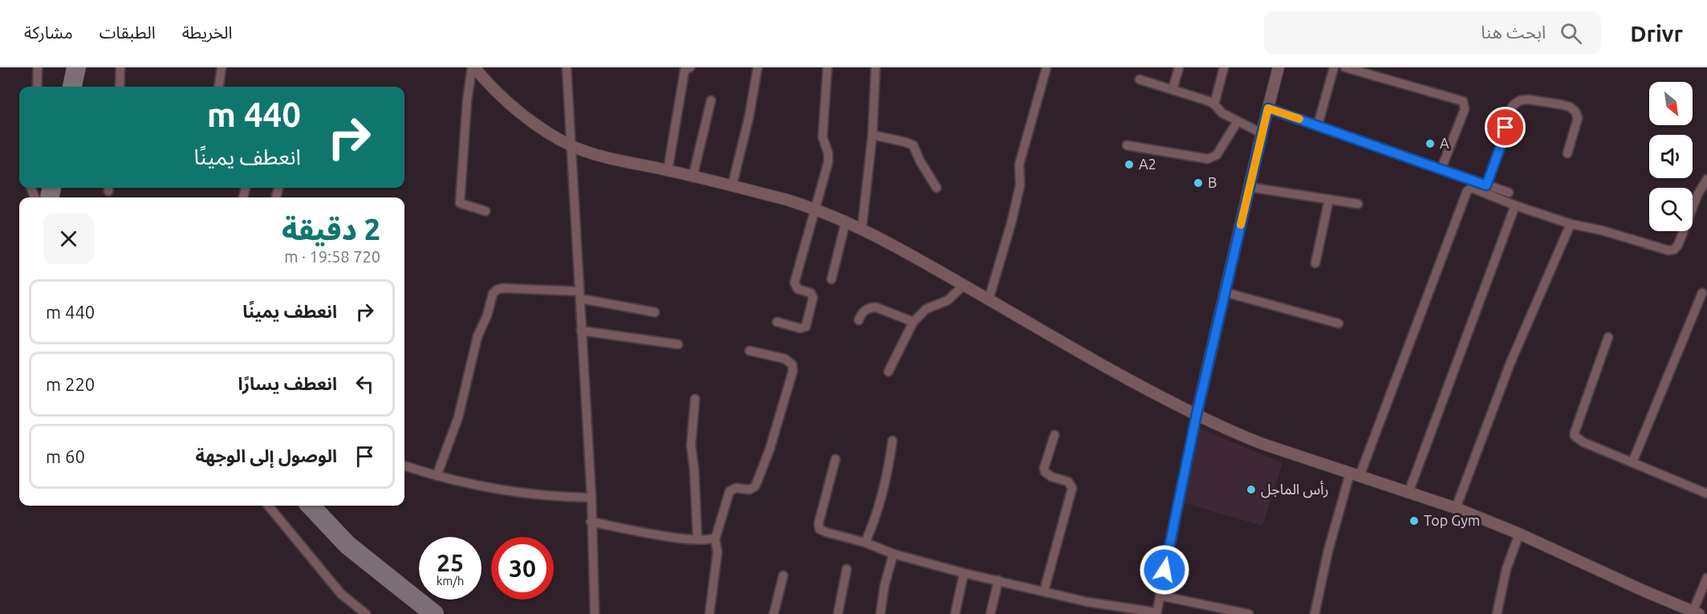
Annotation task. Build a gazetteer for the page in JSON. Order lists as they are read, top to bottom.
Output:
{
  "places": [
    "A",
    "A2",
    "B",
    "رأس الماجل",
    "Top Gym"
  ],
  "north": "bottom right",
  "page": {
    "header": "Drivr",
    "search": "ابحث هنا",
    "nav": ["الخريطة", "الطبقات", "مشاركة"],
    "turn": ["440 m", "انعطف يمينًا"],
    "heading": ["2 دقيقة", "720 m · 19:58"],
    "list": [
      {
        "name": "انعطف يمينًا",
        "value": "440 m"
      },
      {
        "name": "انعطف يسارًا",
        "value": "220 m"
      },
      {
        "name": "الوصول إلى الوجهة",
        "value": "60 m"
      }
    ],
    "speed": "25 km/h",
    "limit": "30"
  }
}
